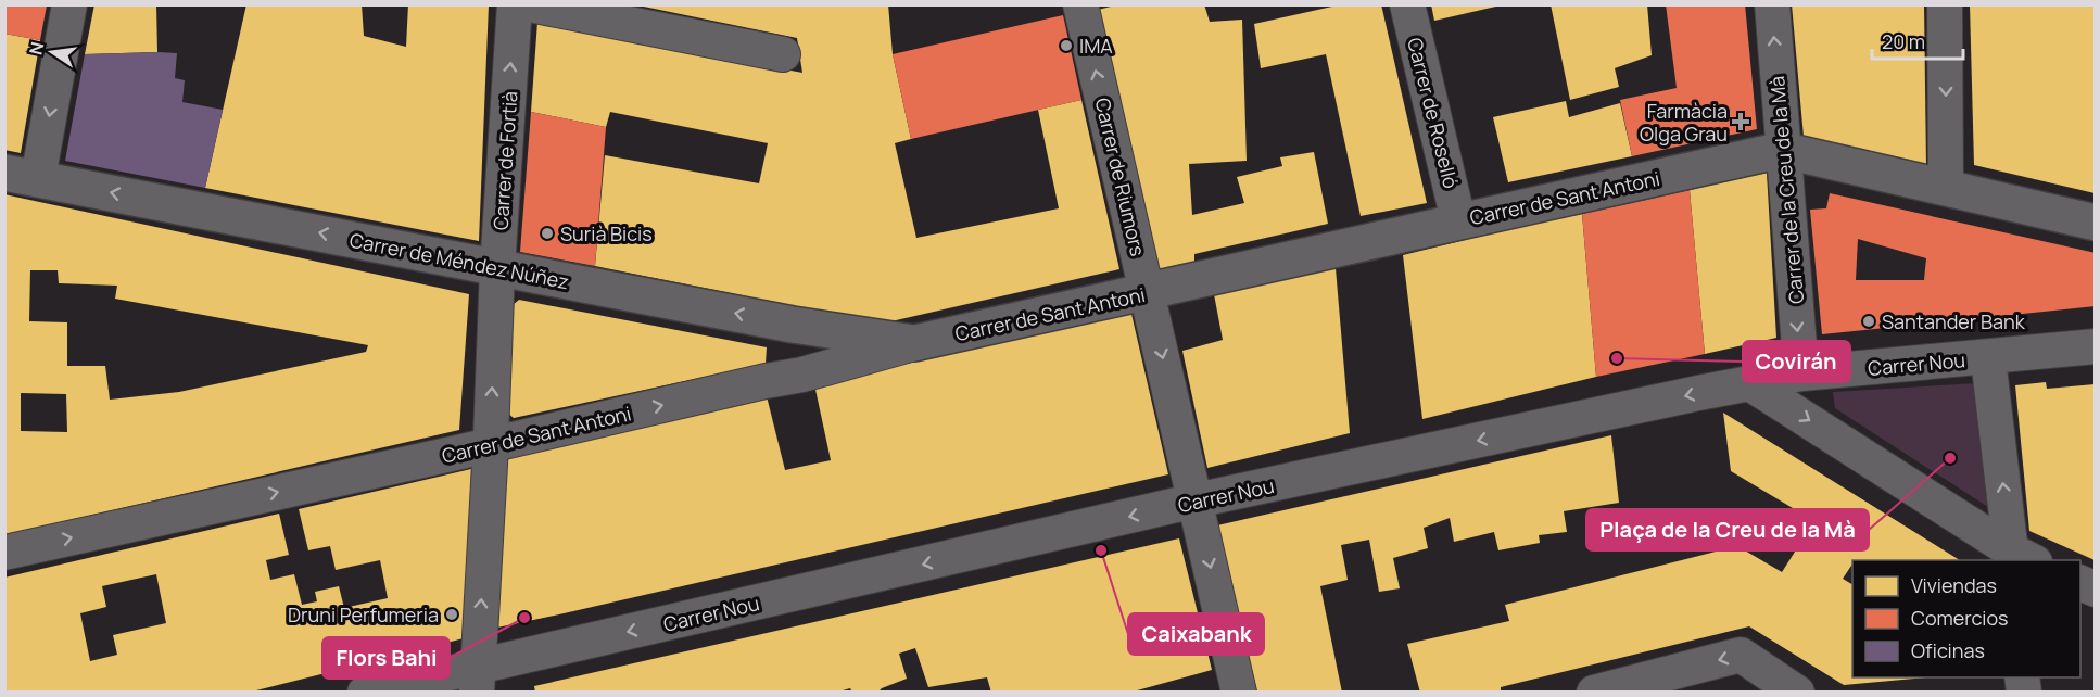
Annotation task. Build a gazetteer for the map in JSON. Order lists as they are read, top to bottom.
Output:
{
  "streets": {
    "street": [
      "Carrer de Roselló",
      "Carrer de Fortià",
      "Carrer de Riumors",
      "Carrer de la Creu de la Mà",
      "Carrer de Sant Antoni",
      "Carrer de Méndez Núñez",
      "Carrer Nou"
    ]
  },
  "crossings": [
    ["Carrer de Roselló", "Carrer de Sant Antoni"],
    ["Carrer de Fortià", "Carrer de Sant Antoni"],
    ["Carrer de Fortià", "Carrer de Méndez Núñez"],
    ["Carrer de Fortià", "Carrer Nou"],
    ["Carrer de Riumors", "Carrer de Sant Antoni"],
    ["Carrer de Riumors", "Carrer Nou"],
    ["Carrer de la Creu de la Mà", "Carrer de Sant Antoni"],
    ["Carrer de la Creu de la Mà", "Carrer Nou"],
    ["Carrer de Sant Antoni", "Carrer de Méndez Núñez"]
  ],
  "one_way": ["Carrer de Fortià", "Carrer de Sant Antoni", "Carrer Nou"],
  "places": {
    "other": [
      "IMA",
      "Surià Bicis",
      "Santander Bank",
      "Covirán",
      "Plaça de la Creu de la Mà",
      "Caixabank",
      "Druni Perfumeria",
      "Flors Bahi"
    ],
    "health": ["Farmàcia Olga Grau"]
  },
  "legend": ["Viviendas", "Comercios", "Oficinas"],
  "scale_bar": "20 m",
  "north": "left"
}
